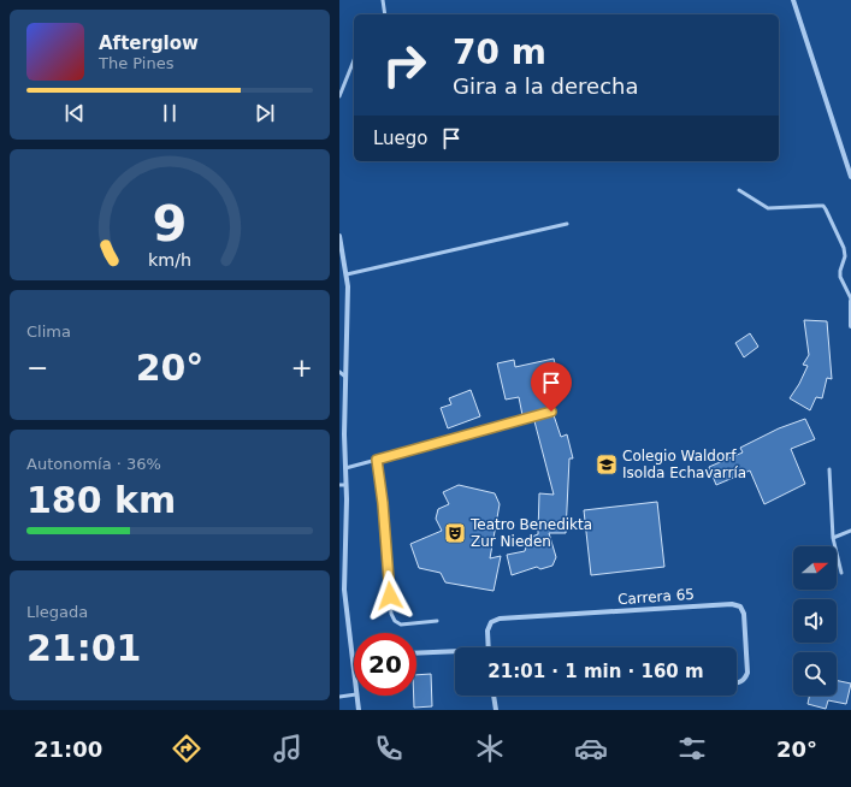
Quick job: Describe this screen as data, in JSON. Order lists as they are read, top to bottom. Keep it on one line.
{"streets":{"street":["Carrera 65"]},"places":{"school or university":["Colegio Waldorf Isolda Echavarría"],"theatre":["Teatro Benedikta Zur Nieden"]},"north":"right","page":{"turn":["70 m","Gira a la derecha"],"song":["Afterglow","The Pines"],"then":"Luego","tile":["Clima",["Autonomía · 36%","180 km"],["Llegada","21:01"]],"heat":["−","20°","+"],"limit":"20","trip":"21:01 · 1 min · 160 m","tabs":["21:00","20°"],"gauge":["9","km/h"]}}
